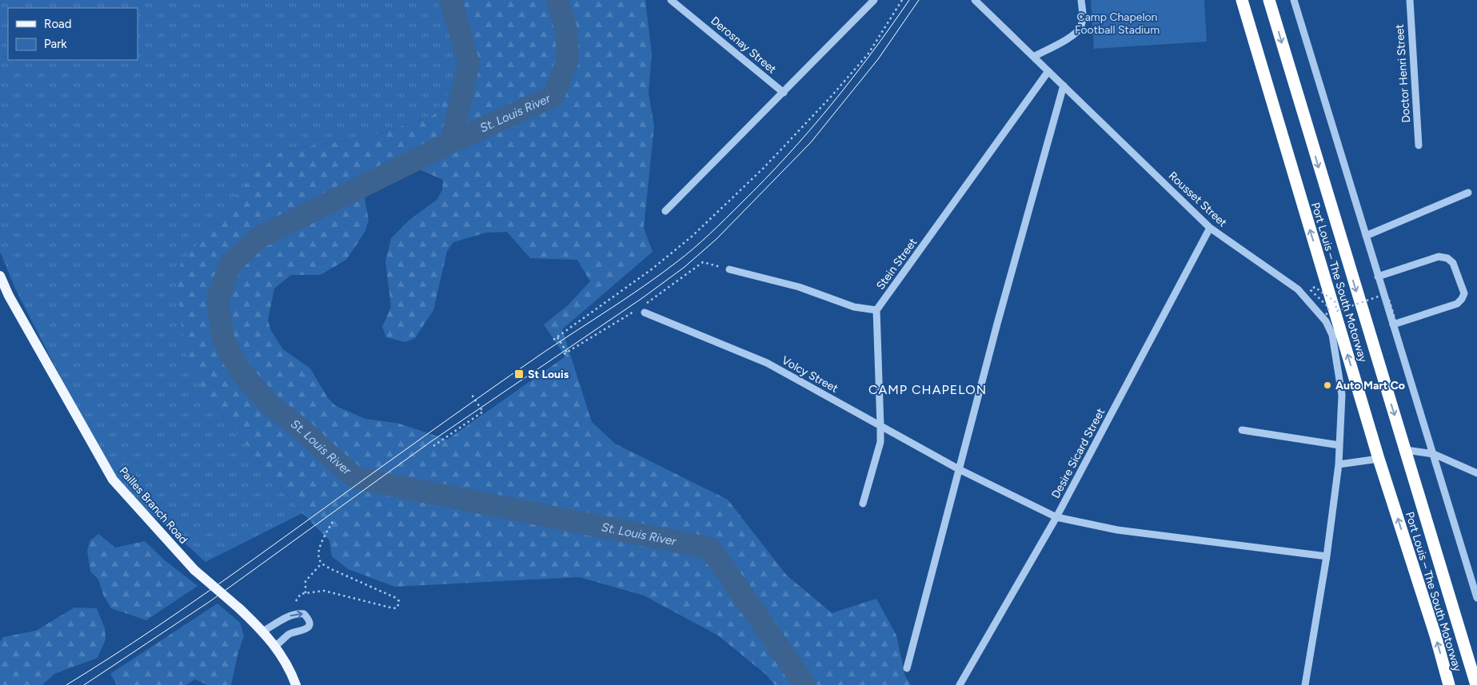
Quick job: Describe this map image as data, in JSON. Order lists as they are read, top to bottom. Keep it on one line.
{"streets":{"highway":["Port Louis – The South Motorway"],"main road":["Pailles Branch Road"],"street":["Derosnay Street","Doctor Henri Street","Rousset Street","Stein Street","Volcy Street","Desire Sicard Street"]},"crossings":[["Rousset Street","Stein Street"],["Rousset Street","Volcy Street"],["Rousset Street","Desire Sicard Street"],["Volcy Street","Desire Sicard Street"]],"districts":["CAMP CHAPELON"],"water":["St. Louis River"],"parks":["Camp Chapelon Football Stadium"],"places":{"transit":["St Louis"],"other":["Auto Mart Co"]},"legend":["Road","Park"]}
